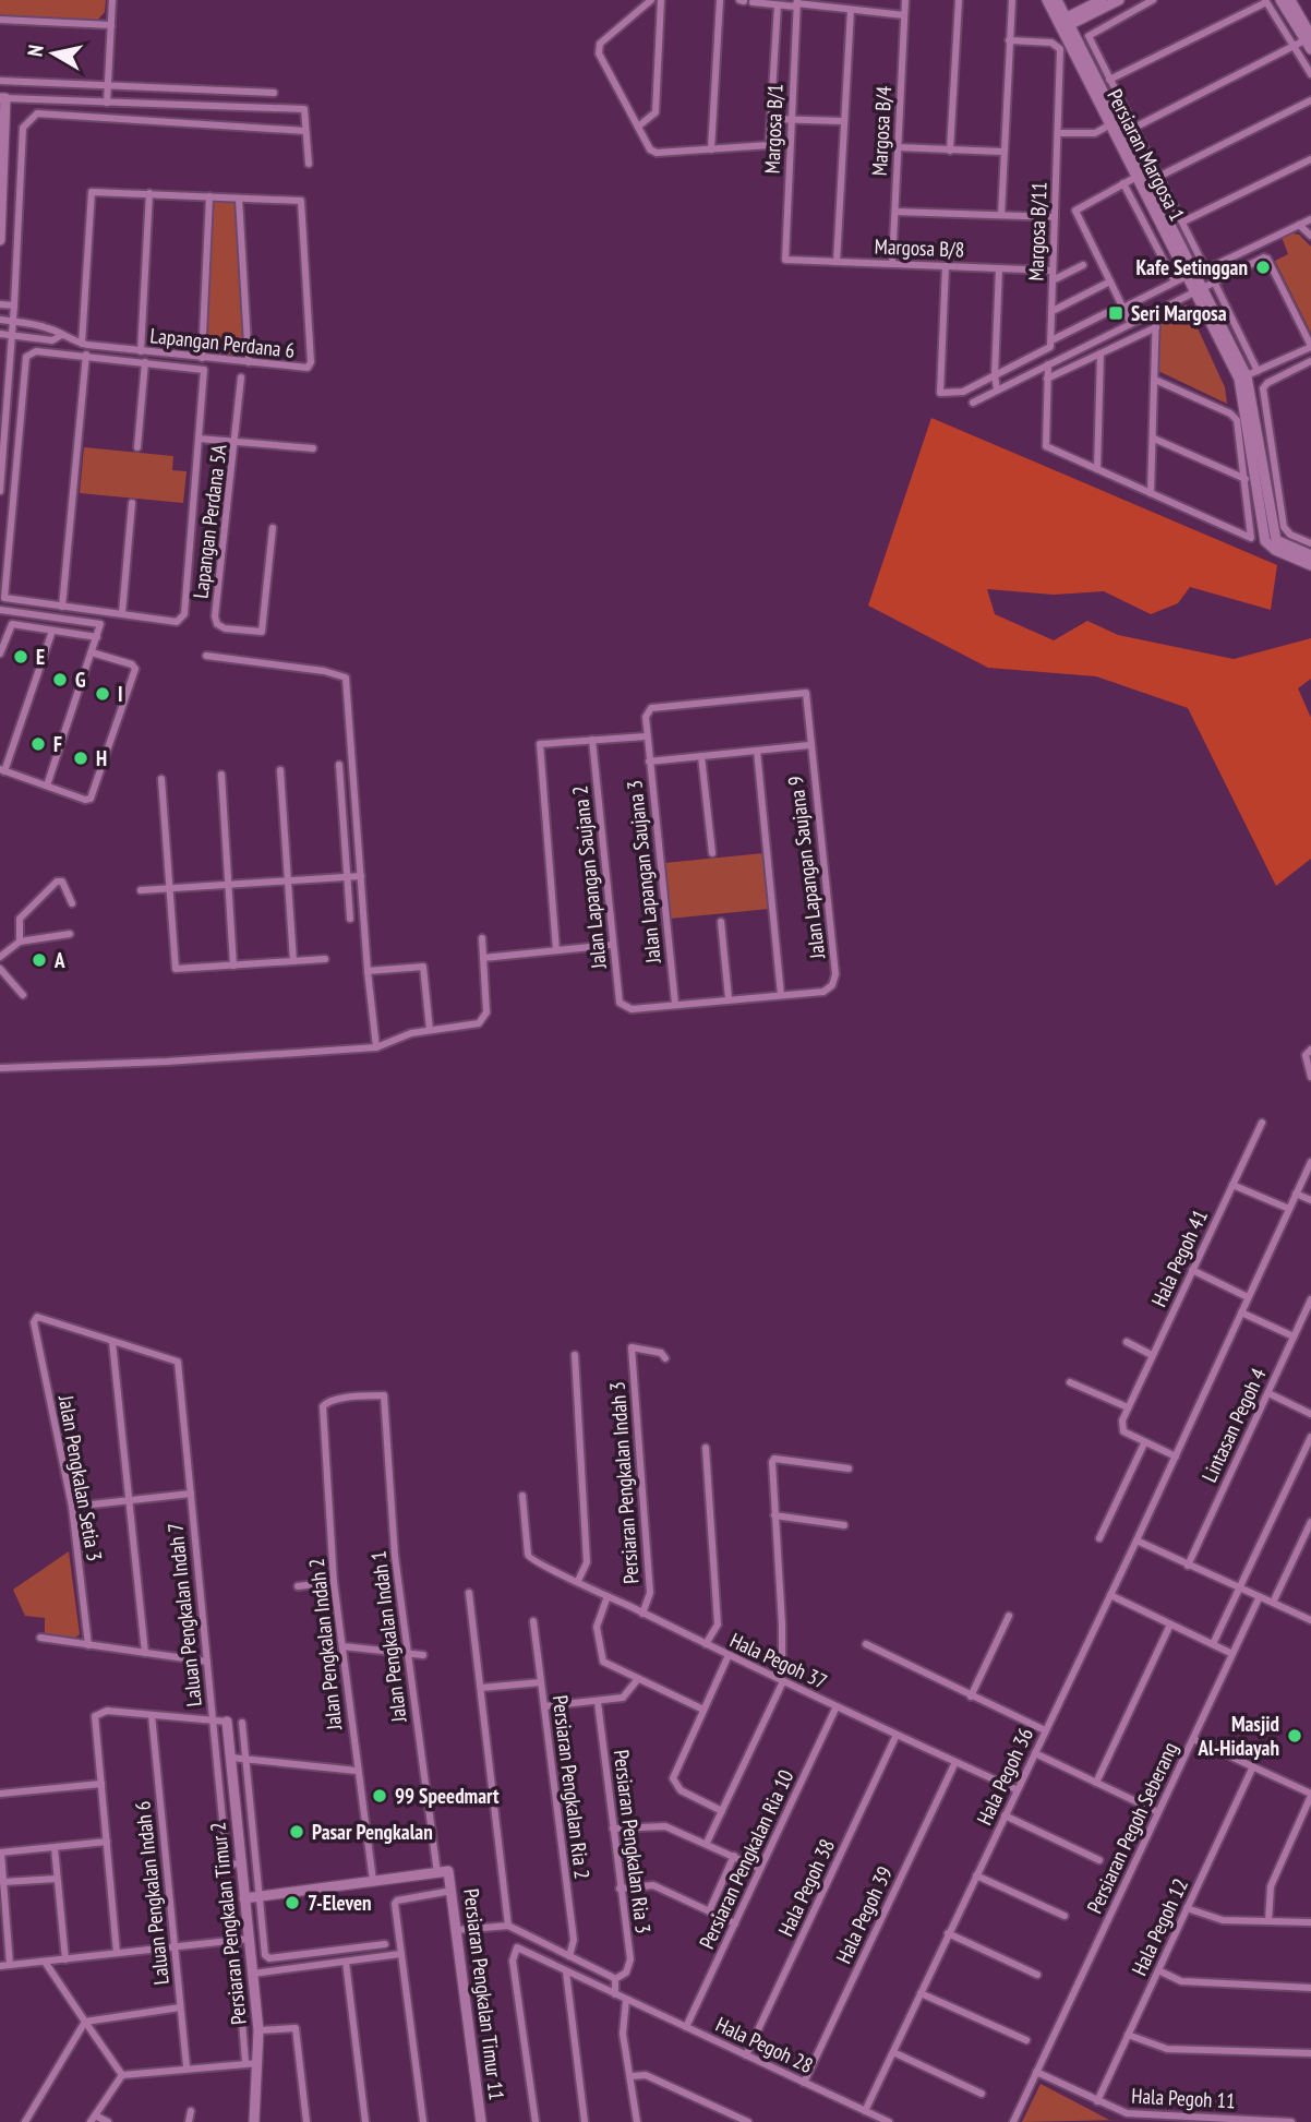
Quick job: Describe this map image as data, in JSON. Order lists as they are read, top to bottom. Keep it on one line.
{"streets":{"street":["Margosa B/1","Margosa B/4","Persiaran Margosa 1","Margosa B/11","Margosa B/8","Lapangan Perdana 6","Lapangan Perdana 5A","Jalan Lapangan Saujana 9","Jalan Lapangan Saujana 3","Jalan Lapangan Saujana 2","Hala Pegoh 41","Lintasan Pegoh 4","Jalan Pengkalan Setia 3","Persiaran Pengkalan Indah 3","Laluan Pengkalan Indah 7","Jalan Pengkalan Indah 1","Jalan Pengkalan Indah 2","Hala Pegoh 37","Hala Pegoh 36","Persiaran Pengkalan Ria 2","Persiaran Pegoh Seberang","Persiaran Pengkalan Ria 3","Persiaran Pengkalan Ria 10","Hala Pegoh 38","Laluan Pengkalan Indah 6","Hala Pegoh 39","Persiaran Pengkalan Timur 2","Hala Pegoh 12","Persiaran Pengkalan Timur 11","Hala Pegoh 28","Hala Pegoh 11"]},"crossings":[["Margosa B/1","Margosa B/8"],["Margosa B/4","Margosa B/8"],["Margosa B/11","Margosa B/8"],["Jalan Lapangan Saujana 9","Jalan Lapangan Saujana 3"],["Jalan Lapangan Saujana 3","Jalan Lapangan Saujana 2"],["Jalan Pengkalan Setia 3","Laluan Pengkalan Indah 7"],["Persiaran Pengkalan Indah 3","Hala Pegoh 37"],["Laluan Pengkalan Indah 7","Persiaran Pengkalan Timur 2"],["Jalan Pengkalan Indah 1","Jalan Pengkalan Indah 2"],["Jalan Pengkalan Indah 1","Persiaran Pengkalan Timur 11"],["Hala Pegoh 37","Hala Pegoh 36"],["Hala Pegoh 37","Persiaran Pengkalan Ria 10"],["Hala Pegoh 37","Hala Pegoh 38"],["Hala Pegoh 37","Hala Pegoh 39"],["Hala Pegoh 36","Hala Pegoh 28"],["Persiaran Pegoh Seberang","Hala Pegoh 11"],["Persiaran Pengkalan Ria 10","Hala Pegoh 28"],["Hala Pegoh 38","Hala Pegoh 28"],["Hala Pegoh 39","Hala Pegoh 28"],["Hala Pegoh 12","Hala Pegoh 11"]],"places":{"other":["Kafe Setinggan","E","G","I","F","H","A","Masjid Al-Hidayah","99 Speedmart","Pasar Pengkalan","7-Eleven"],"transit":["Seri Margosa"]},"north":"left"}
